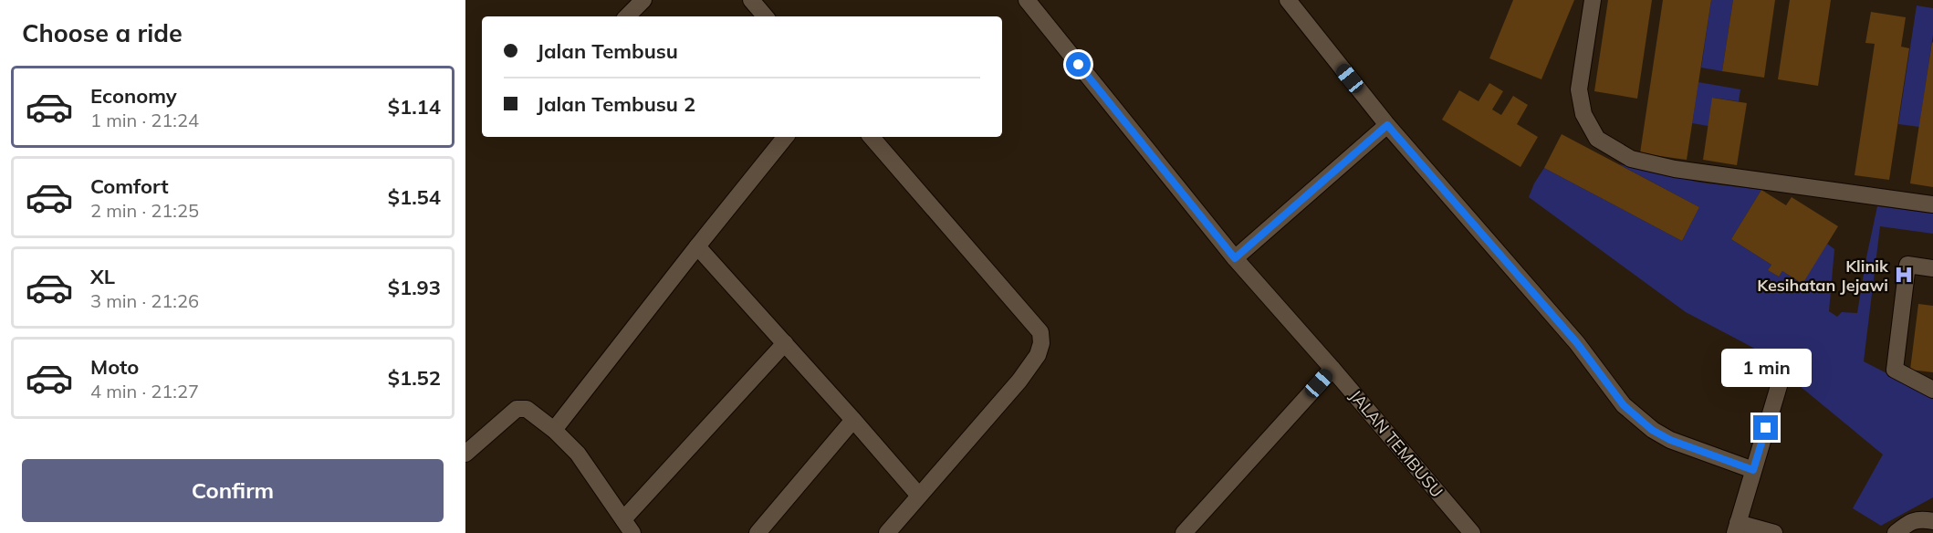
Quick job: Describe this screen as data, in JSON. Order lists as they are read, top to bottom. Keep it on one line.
{"streets":{"street":["JALAN TEMBUSU"]},"places":{"hospital":["Klinik Kesihatan Jejawi"]},"page":{"heading":"Choose a ride","banner":["Jalan Tembusu","Jalan Tembusu 2"],"list":[{"name":"Economy","note":"1 min · 21:24","value":"$1.14"},{"name":"Comfort","note":"2 min · 21:25","value":"$1.54"},{"name":"XL","note":"3 min · 21:26","value":"$1.93"},{"name":"Moto","note":"4 min · 21:27","value":"$1.52"}],"bubble":"1 min","buttons":"Confirm"}}
